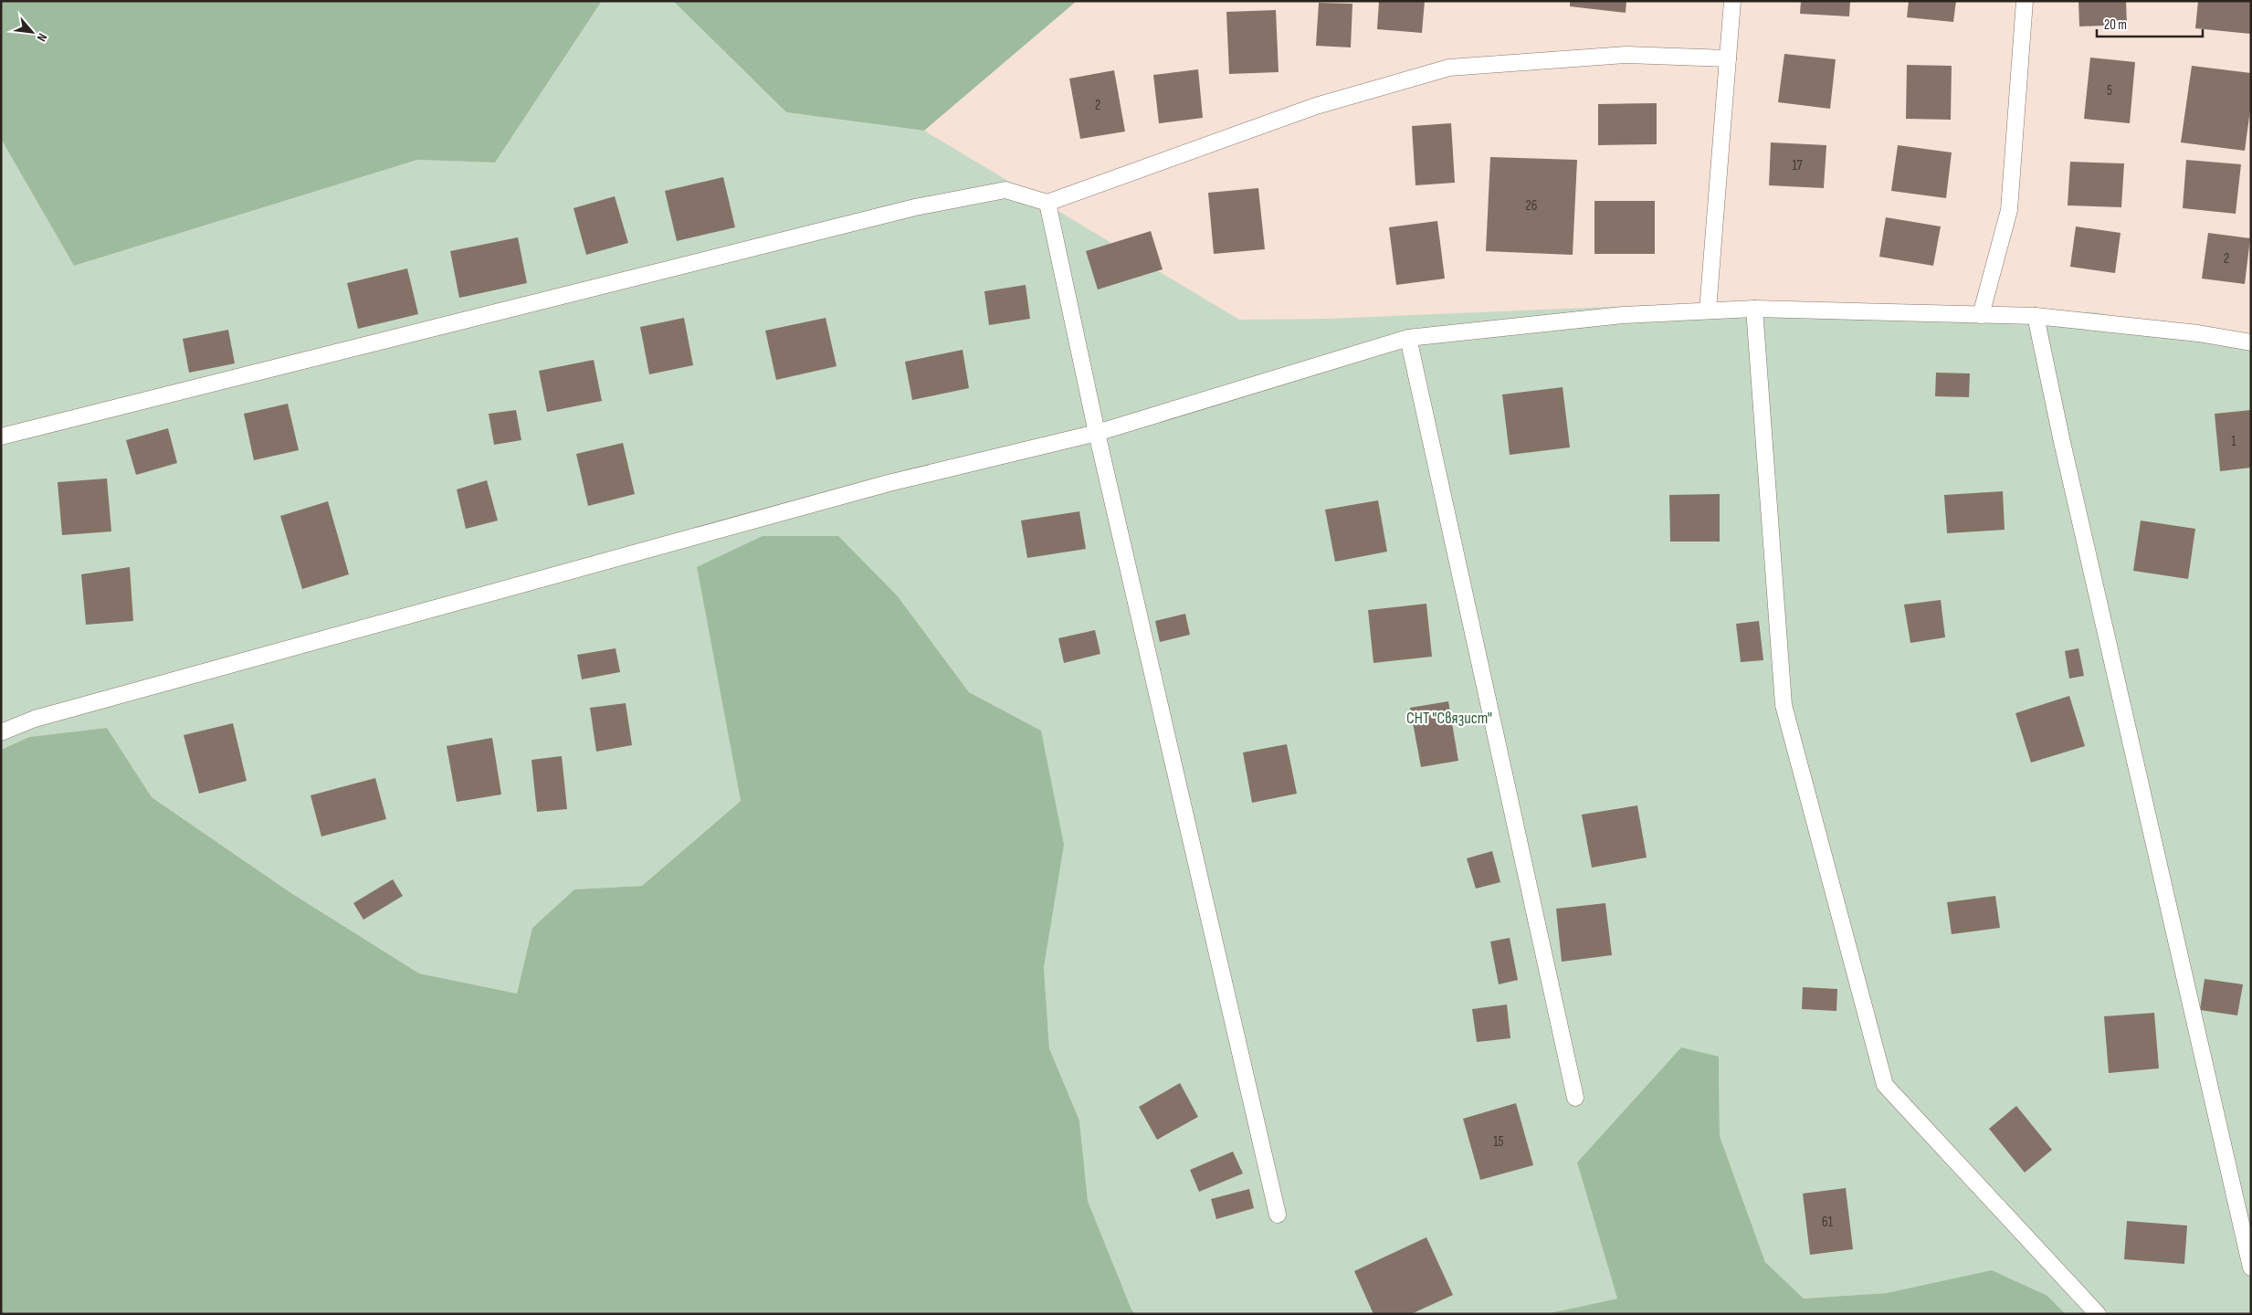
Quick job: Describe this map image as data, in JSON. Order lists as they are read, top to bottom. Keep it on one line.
{"parks":["СНТ \"Связист\""],"house_numbers":["5","2","17","26","2","1","15","61"],"scale_bar":"20 m","north":"bottom right"}
